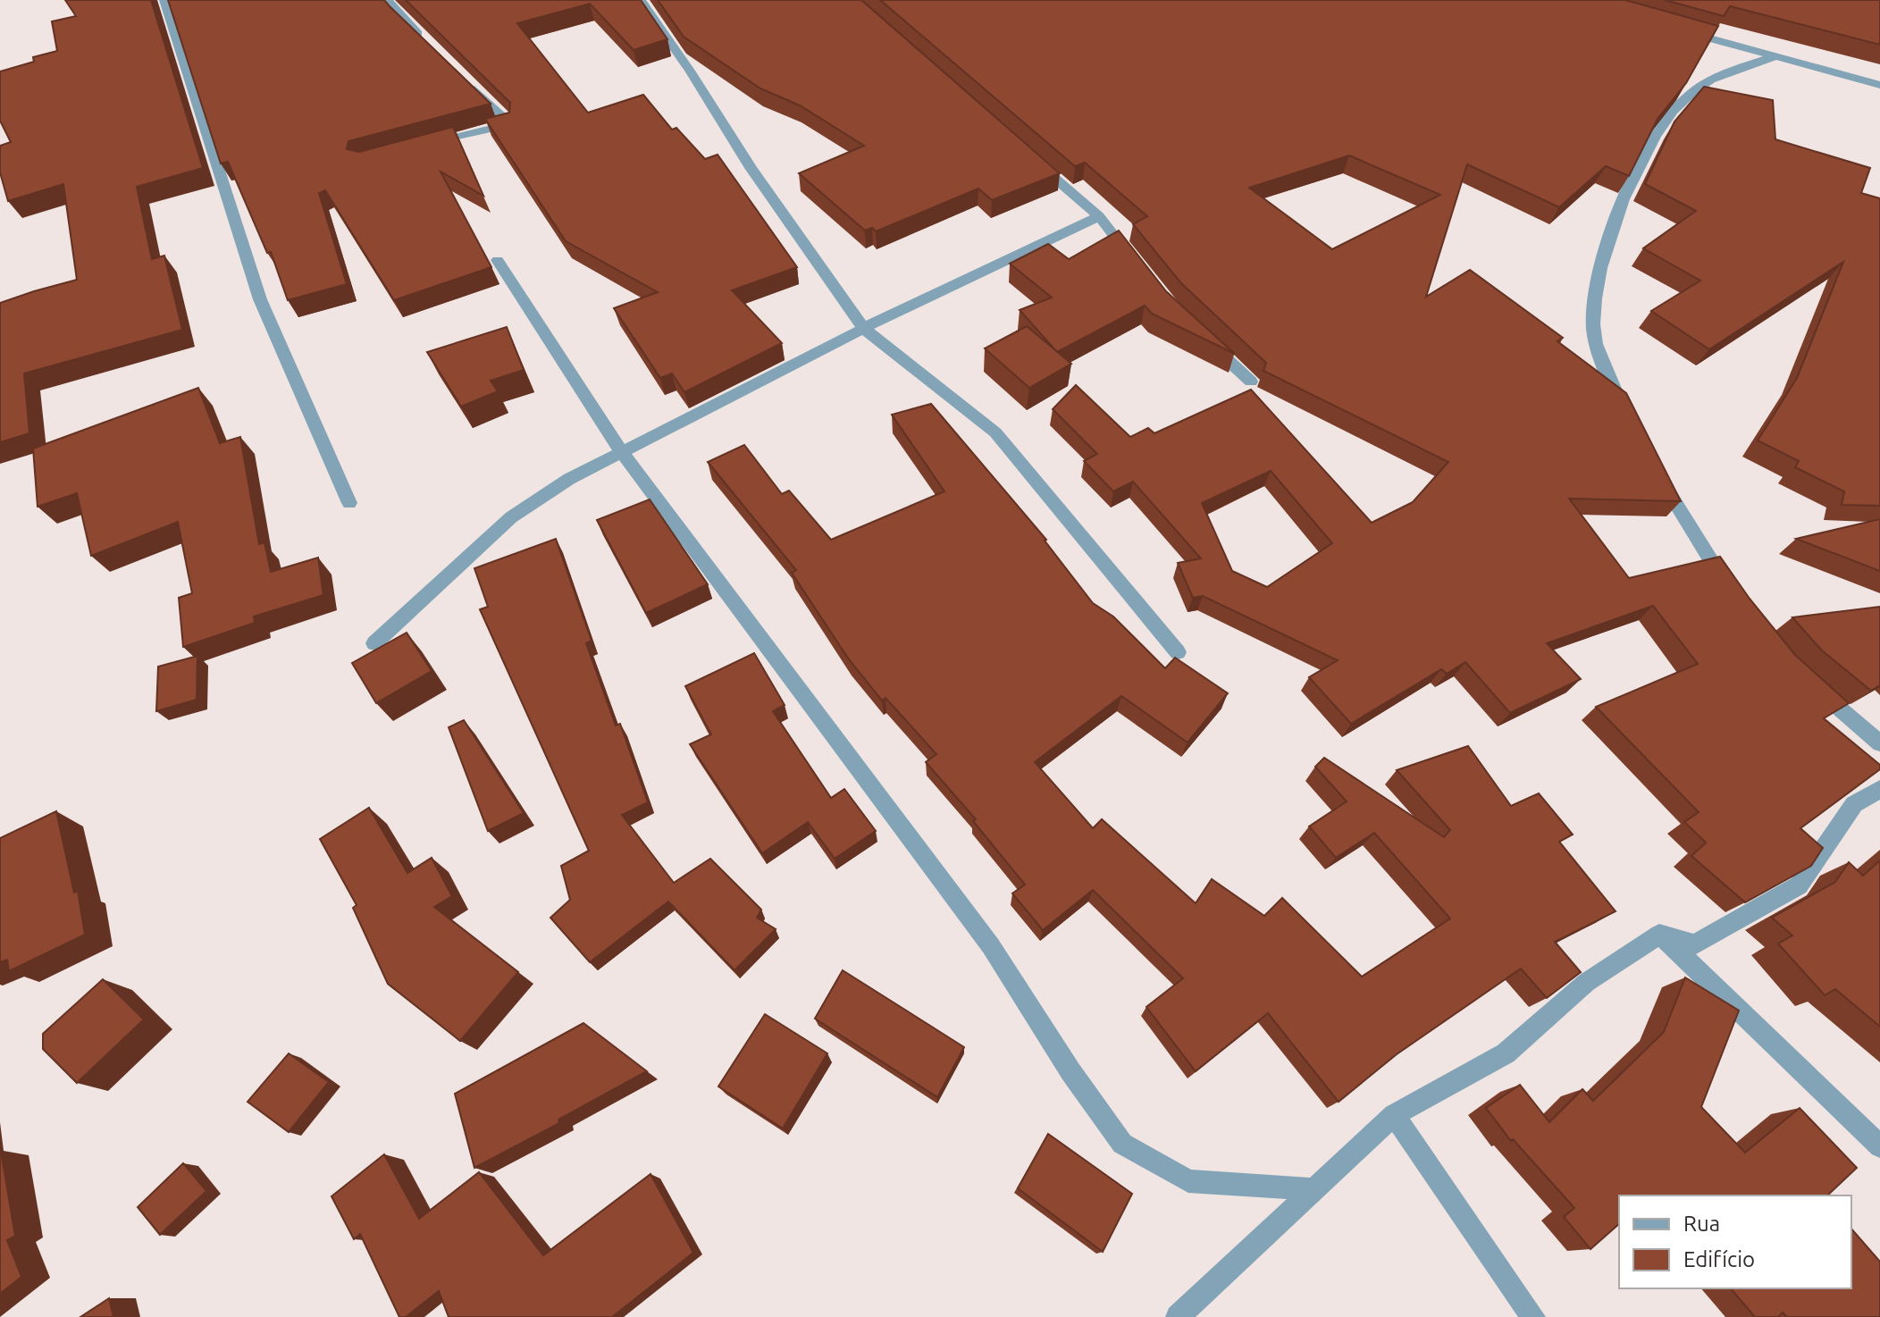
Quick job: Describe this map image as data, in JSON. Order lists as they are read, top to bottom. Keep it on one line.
{"legend":["Rua","Edifício"]}
